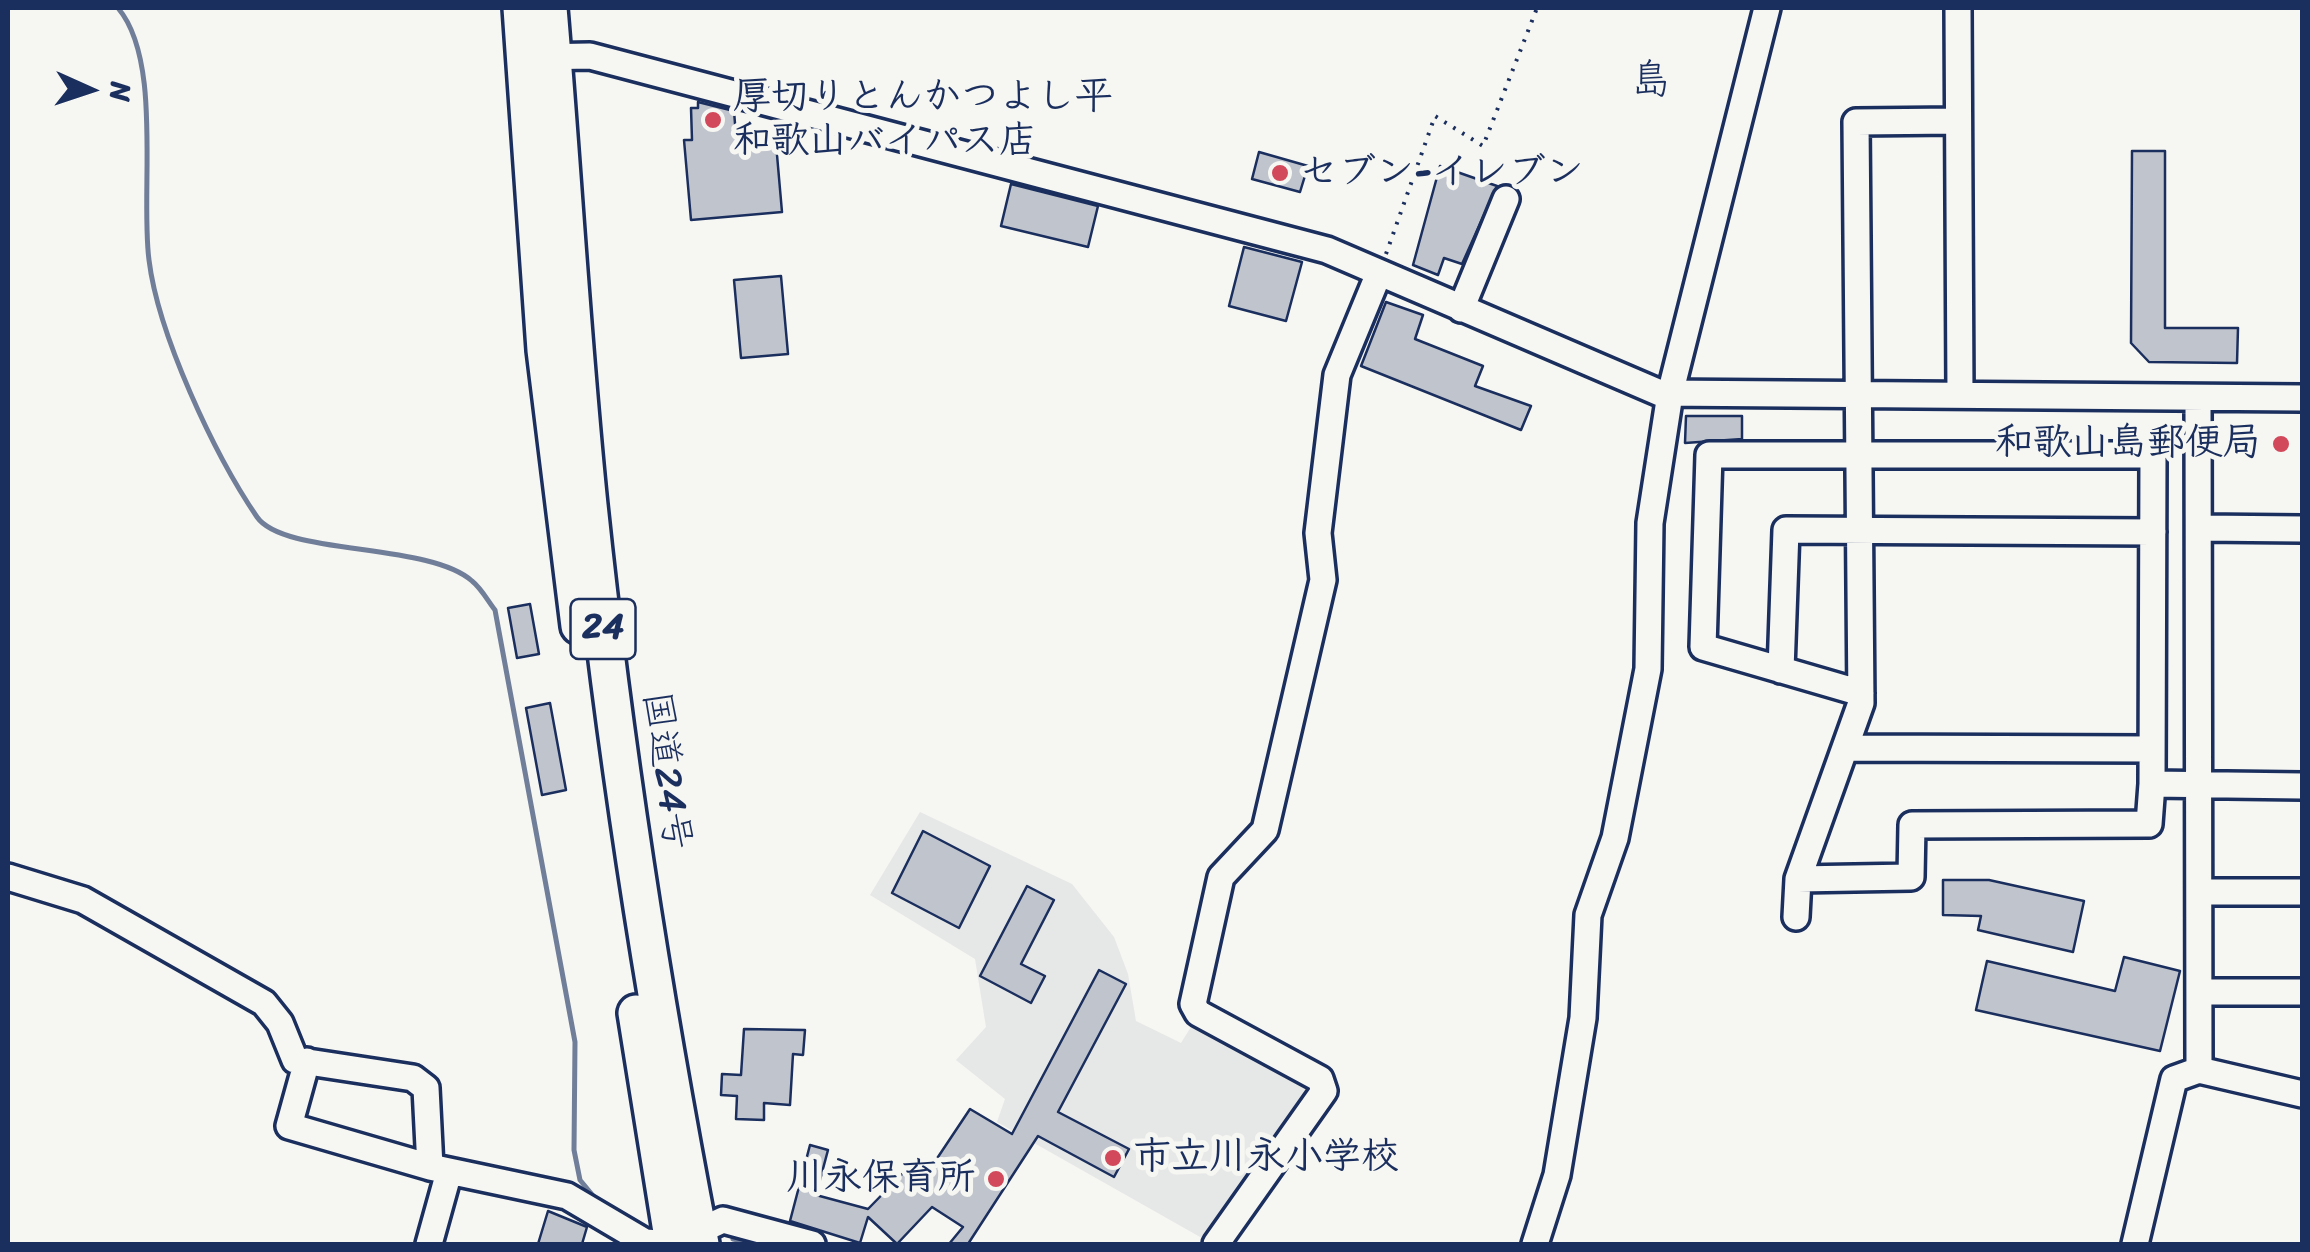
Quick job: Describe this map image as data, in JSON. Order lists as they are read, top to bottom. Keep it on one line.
{"streets":{"highway":["24","国道24号"]},"districts":["島"],"places":["厚切りとんかつよし平 和歌山バイパス店","セブン-イレブン","和歌山島郵便局","市立川永小学校","川永保育所"],"north":"right"}
